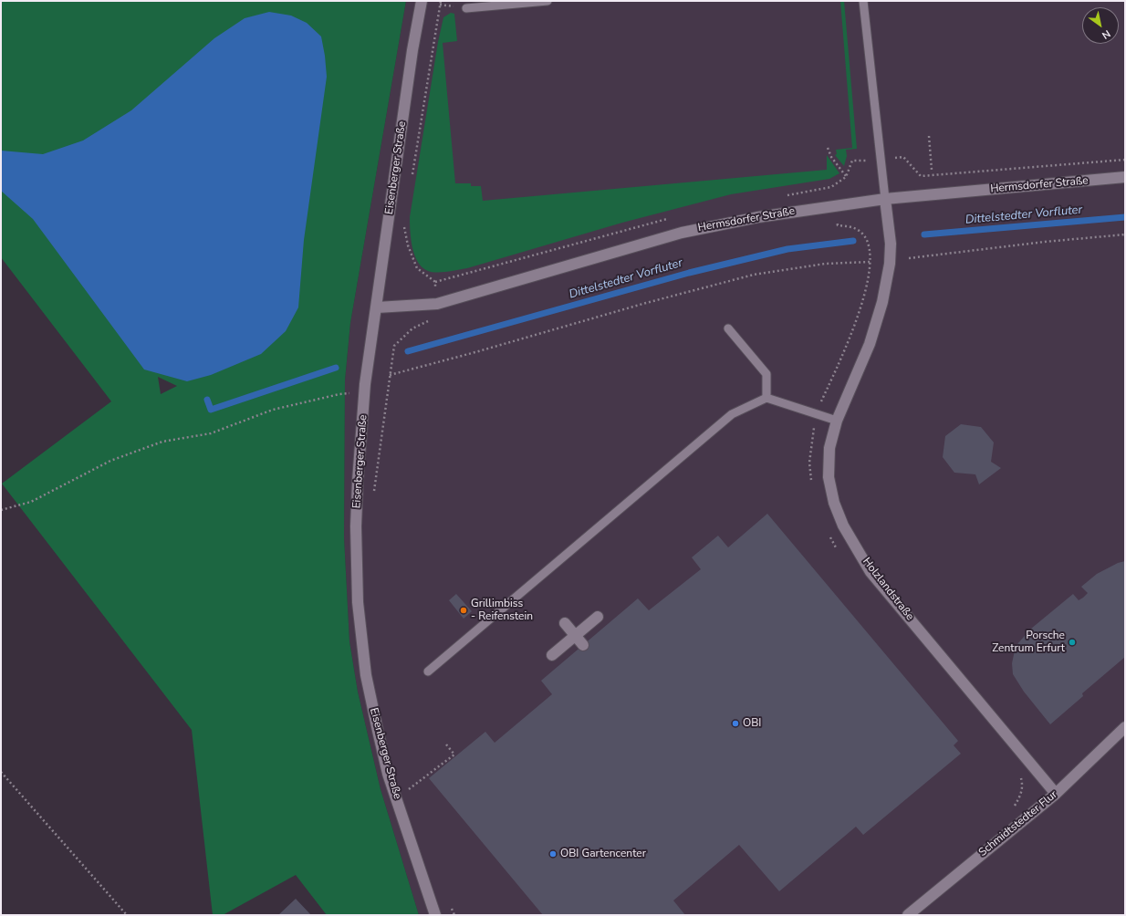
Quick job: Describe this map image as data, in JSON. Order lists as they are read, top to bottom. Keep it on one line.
{"streets":{"street":["Eisenberger Straße","Hermsdorfer Straße","Holzlandstraße","Schmidtstedter Flur"]},"crossings":[["Eisenberger Straße","Hermsdorfer Straße"],["Hermsdorfer Straße","Holzlandstraße"],["Holzlandstraße","Schmidtstedter Flur"]],"water":["Dittelstedter Vorfluter"],"places":["Grillimbiss - Reifenstein","Porsche Zentrum Erfurt","OBI","OBI Gartencenter"],"north":"bottom right"}
